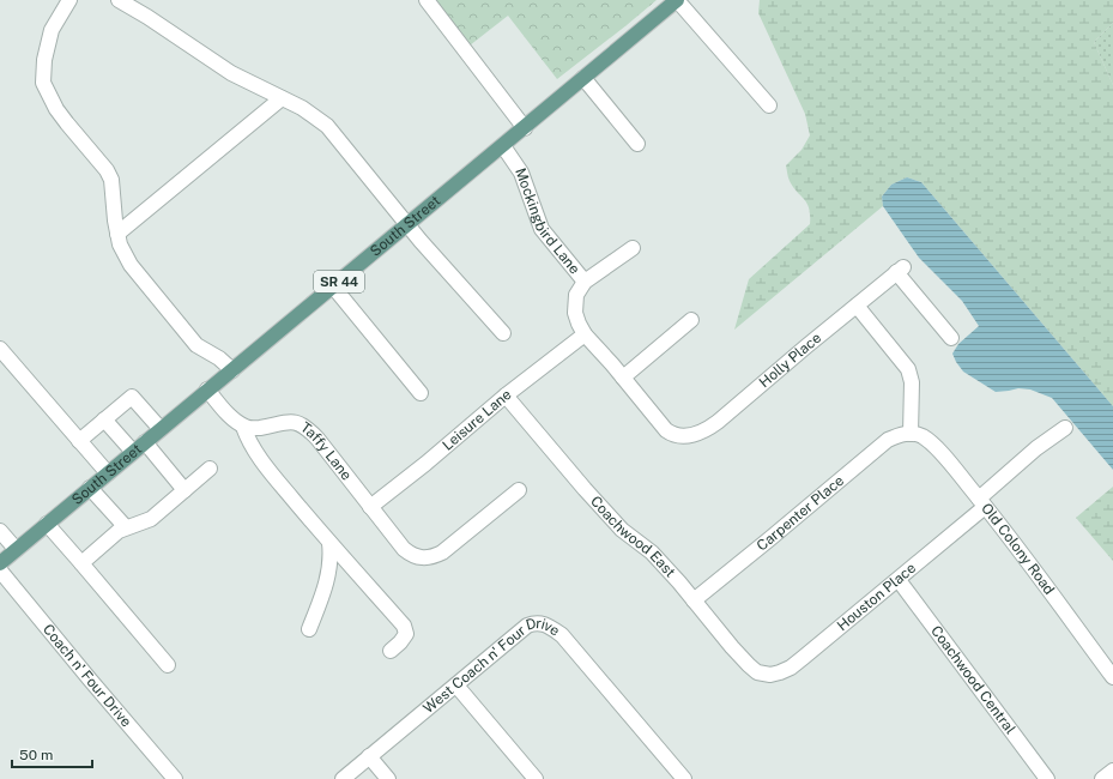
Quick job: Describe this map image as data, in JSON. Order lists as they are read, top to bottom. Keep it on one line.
{"streets":{"main road":["South Street","SR 44"],"street":["Mockingbird Lane","Holly Place","Leisure Lane","Taffy Lane","Carpenter Place","Coachwood East","Old Colony Road","Houston Place","Coach n' Four Drive","West Coach n' Four Drive","Coachwood Central"]},"crossings":[["Mockingbird Lane","South Street"],["Mockingbird Lane","Holly Place"],["Mockingbird Lane","Leisure Lane"],["Leisure Lane","Taffy Lane"],["Leisure Lane","Coachwood East"],["Carpenter Place","Coachwood East"],["Carpenter Place","Old Colony Road"],["Coachwood East","Houston Place"],["Old Colony Road","Houston Place"],["Houston Place","Coachwood Central"]],"scale_bar":"50 m"}
